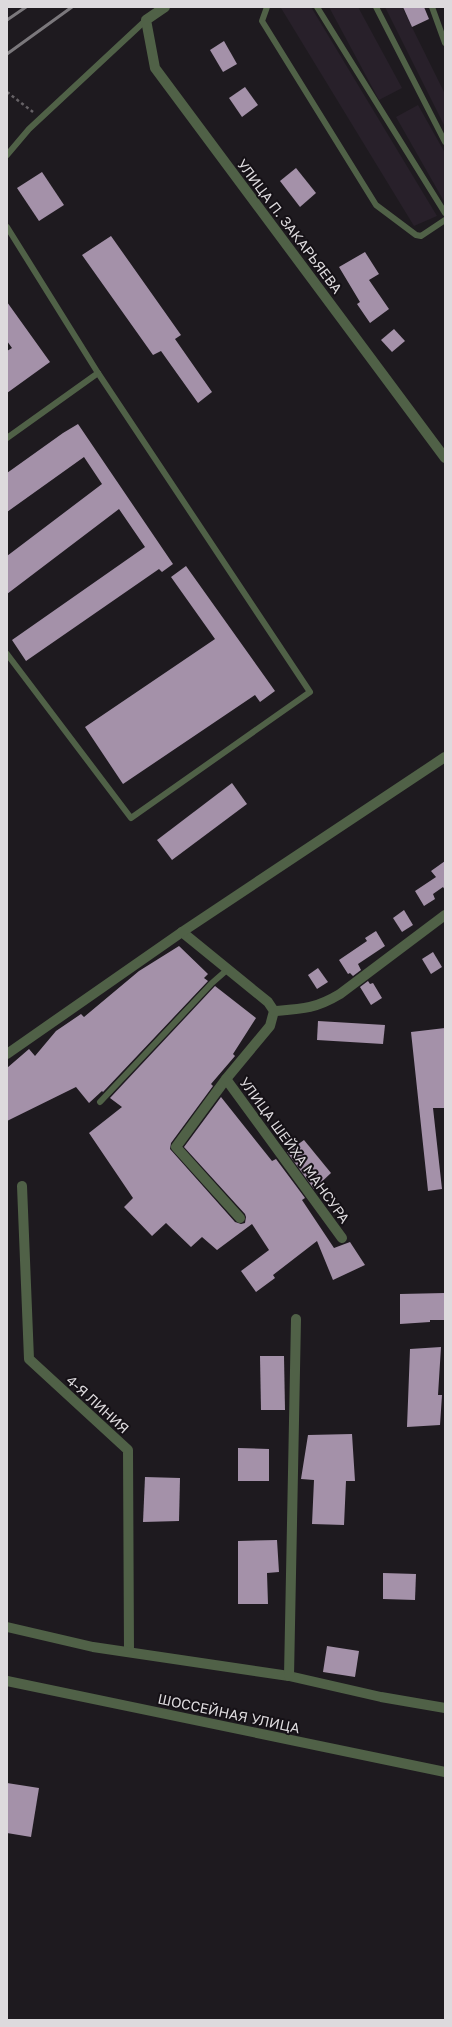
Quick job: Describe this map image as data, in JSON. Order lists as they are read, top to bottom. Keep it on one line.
{"streets":{"street":["УЛИЦА П. ЗАКАРЬЯЕВА","УЛИЦА ШЕЙХА МАНСУРА","4-Я ЛИНИЯ","ШОССЕЙНАЯ УЛИЦА"]}}
